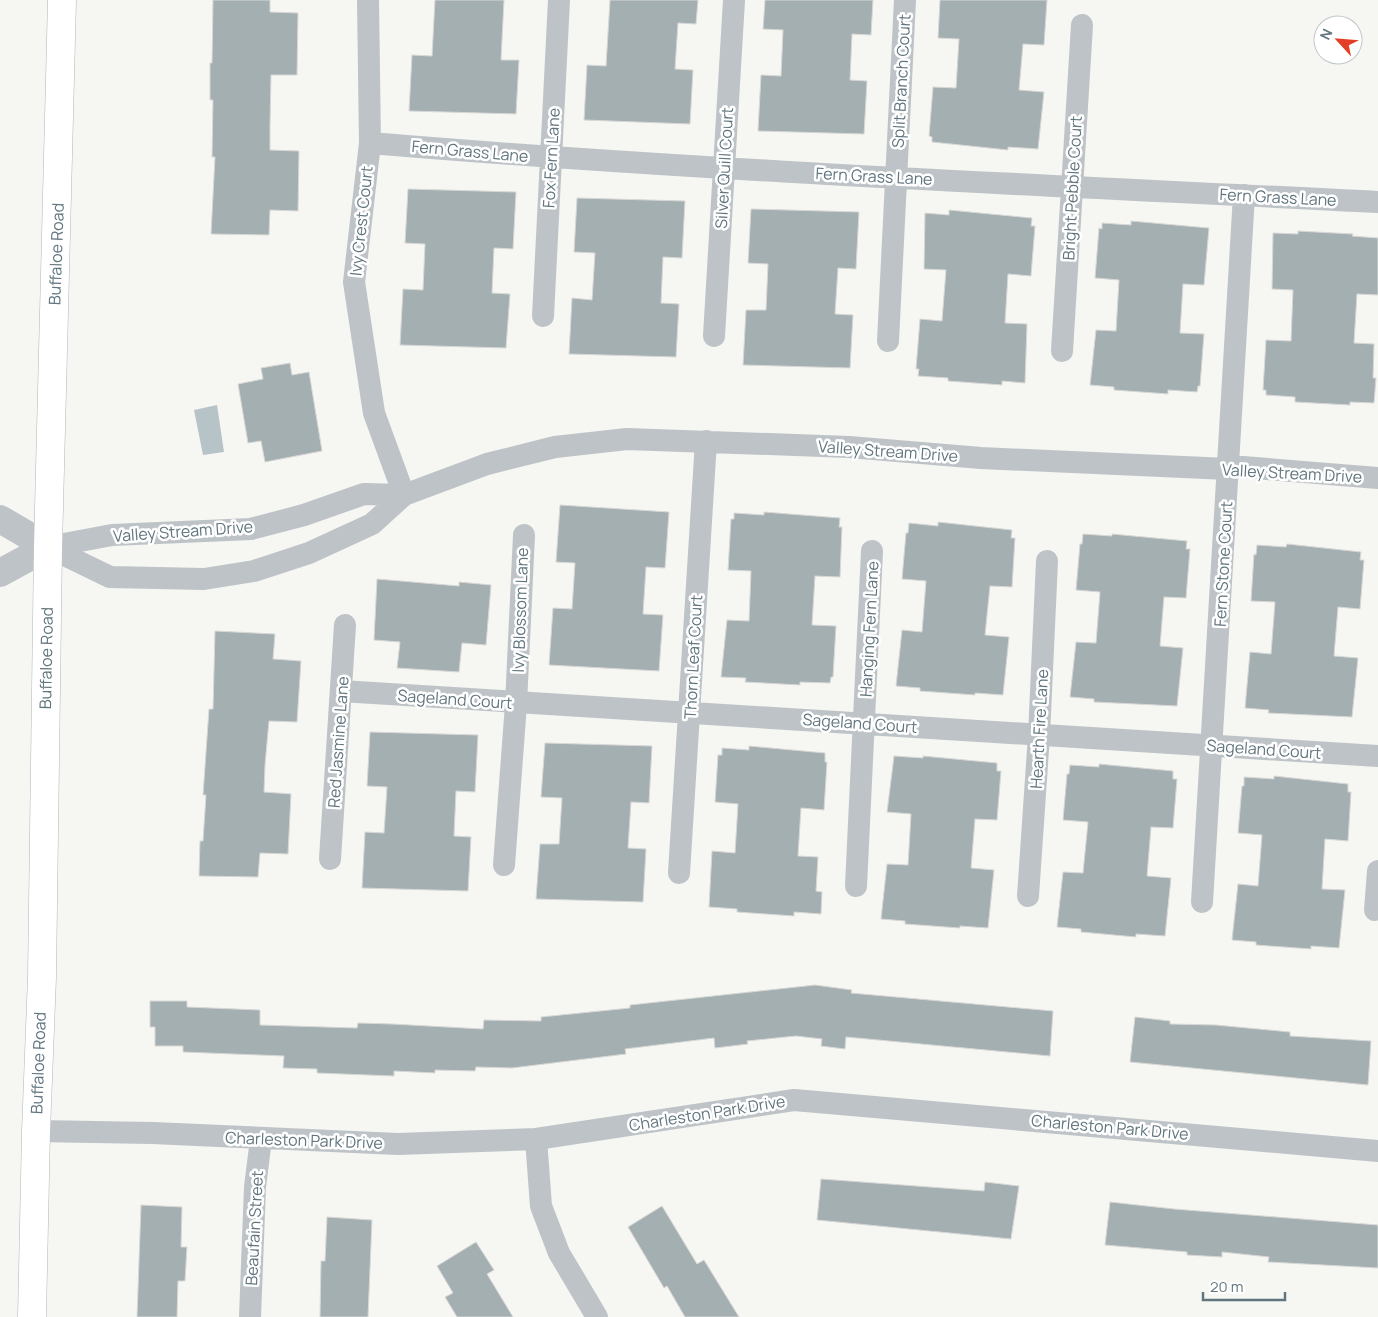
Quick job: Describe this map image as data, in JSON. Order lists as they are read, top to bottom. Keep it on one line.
{"streets":{"main road":["Buffaloe Road"],"street":["Split Branch Court","Fern Grass Lane","Fox Fern Lane","Silver Quill Court","Bright Pebble Court","Ivy Crest Court","Valley Stream Drive","Fern Stone Court","Ivy Blossom Lane","Hanging Fern Lane","Thorn Leaf Court","Sageland Court","Hearth Fire Lane","Red Jasmine Lane","Charleston Park Drive","Beaufain Street"]},"crossings":[["Split Branch Court","Fern Grass Lane"],["Fern Grass Lane","Fox Fern Lane"],["Fern Grass Lane","Silver Quill Court"],["Fern Grass Lane","Bright Pebble Court"],["Fern Grass Lane","Ivy Crest Court"],["Fern Grass Lane","Fern Stone Court"],["Ivy Crest Court","Valley Stream Drive"],["Buffaloe Road","Valley Stream Drive"],["Buffaloe Road","Charleston Park Drive"],["Valley Stream Drive","Fern Stone Court"],["Valley Stream Drive","Thorn Leaf Court"],["Fern Stone Court","Sageland Court"],["Ivy Blossom Lane","Sageland Court"],["Hanging Fern Lane","Sageland Court"],["Thorn Leaf Court","Sageland Court"],["Sageland Court","Hearth Fire Lane"],["Sageland Court","Red Jasmine Lane"],["Charleston Park Drive","Beaufain Street"]],"scale_bar":"20 m","north":"top left"}
